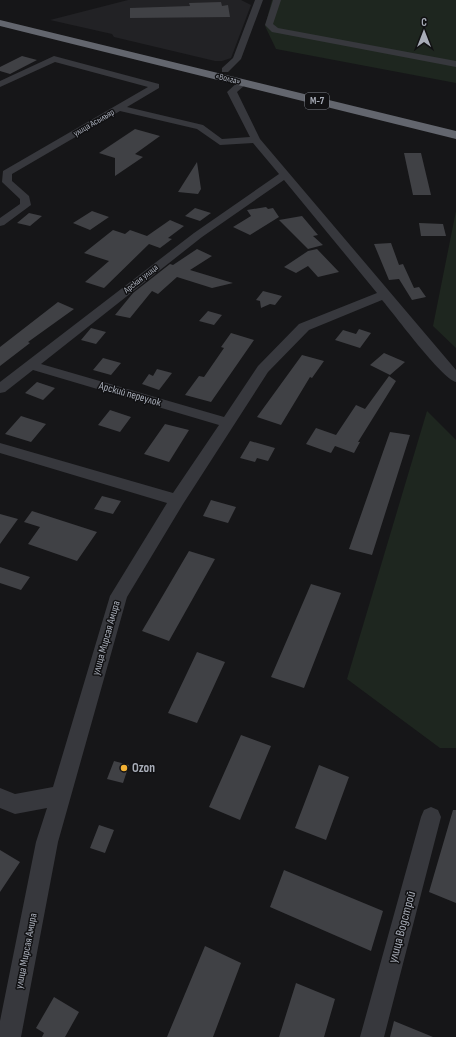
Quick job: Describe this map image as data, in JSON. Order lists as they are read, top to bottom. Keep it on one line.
{"streets":{"highway":["«Волга»","М-7"],"street":["улица Асылъяр","Арская улица","Арский переулок","улица Мирсая Амира","улица Водстрой"]},"crossings":[["Арская улица","Арский переулок"],["Арский переулок","улица Мирсая Амира"]],"places":["Ozon"],"north":"top"}
